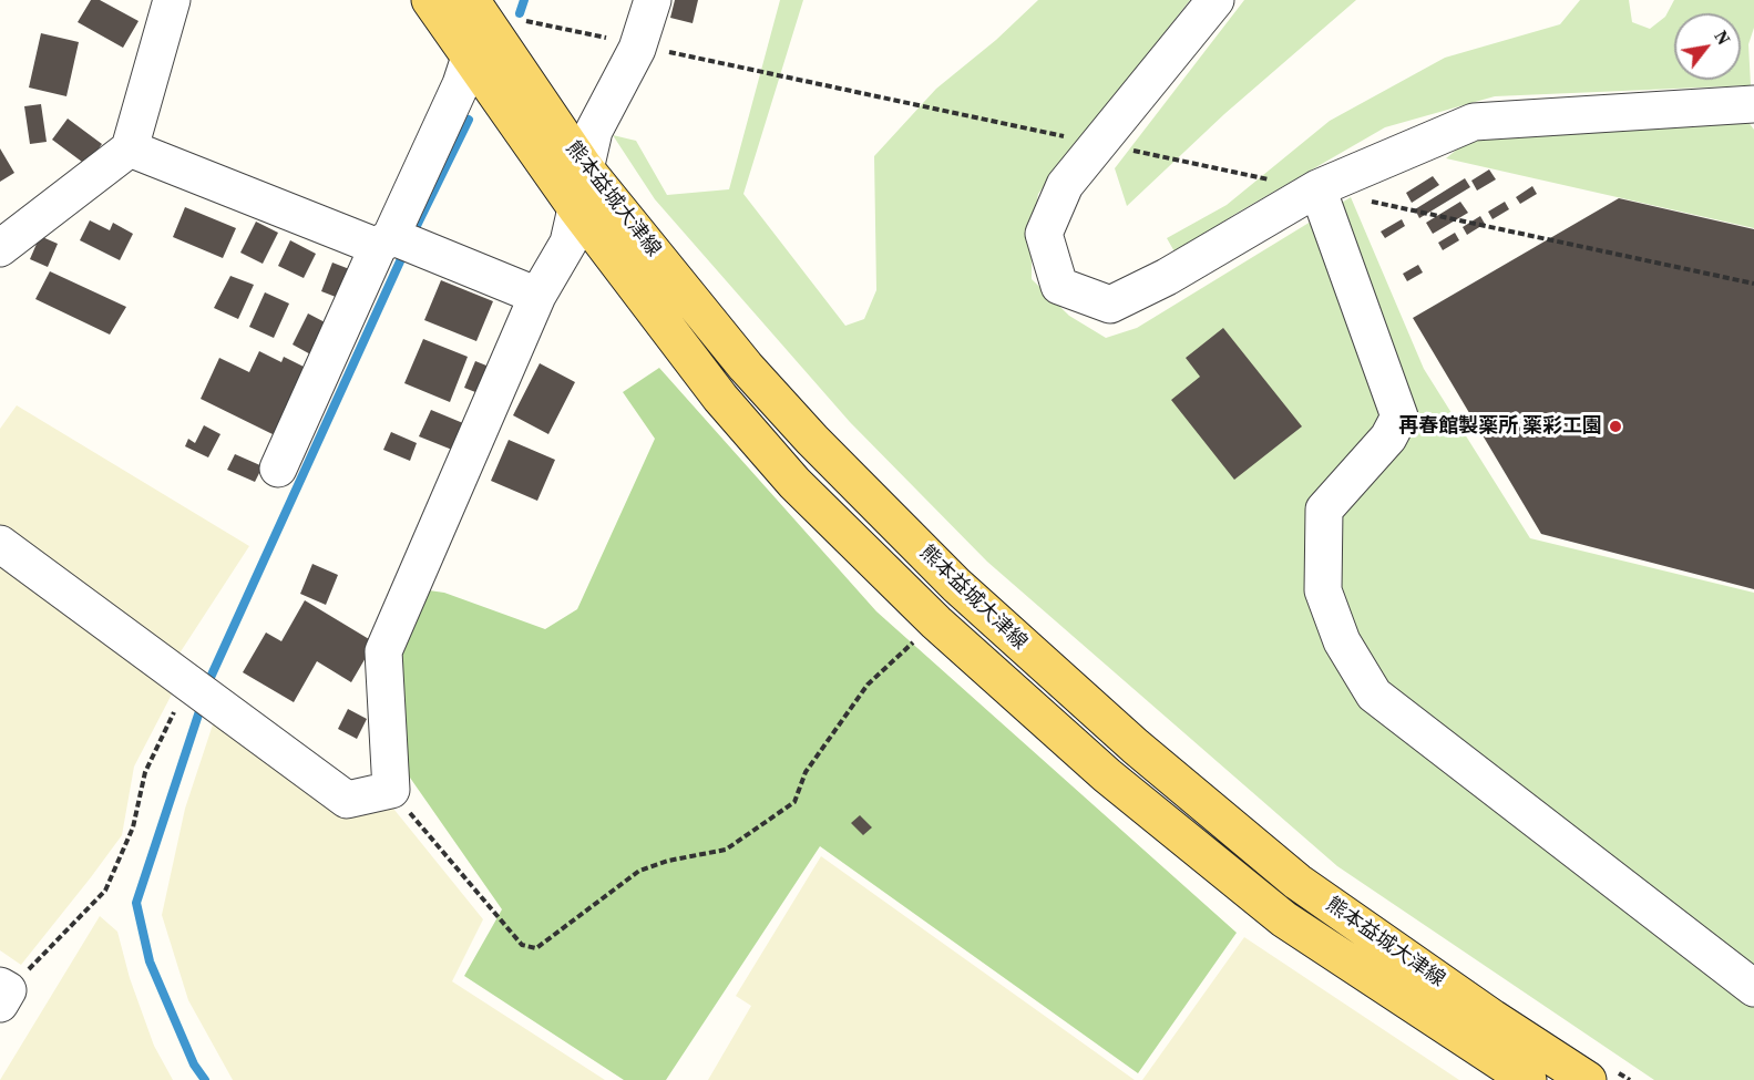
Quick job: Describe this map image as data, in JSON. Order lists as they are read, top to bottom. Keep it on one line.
{"streets":{"main road":["熊本益城大津線"]},"places":["再春館製薬所 薬彩工園"],"north":"top right"}
